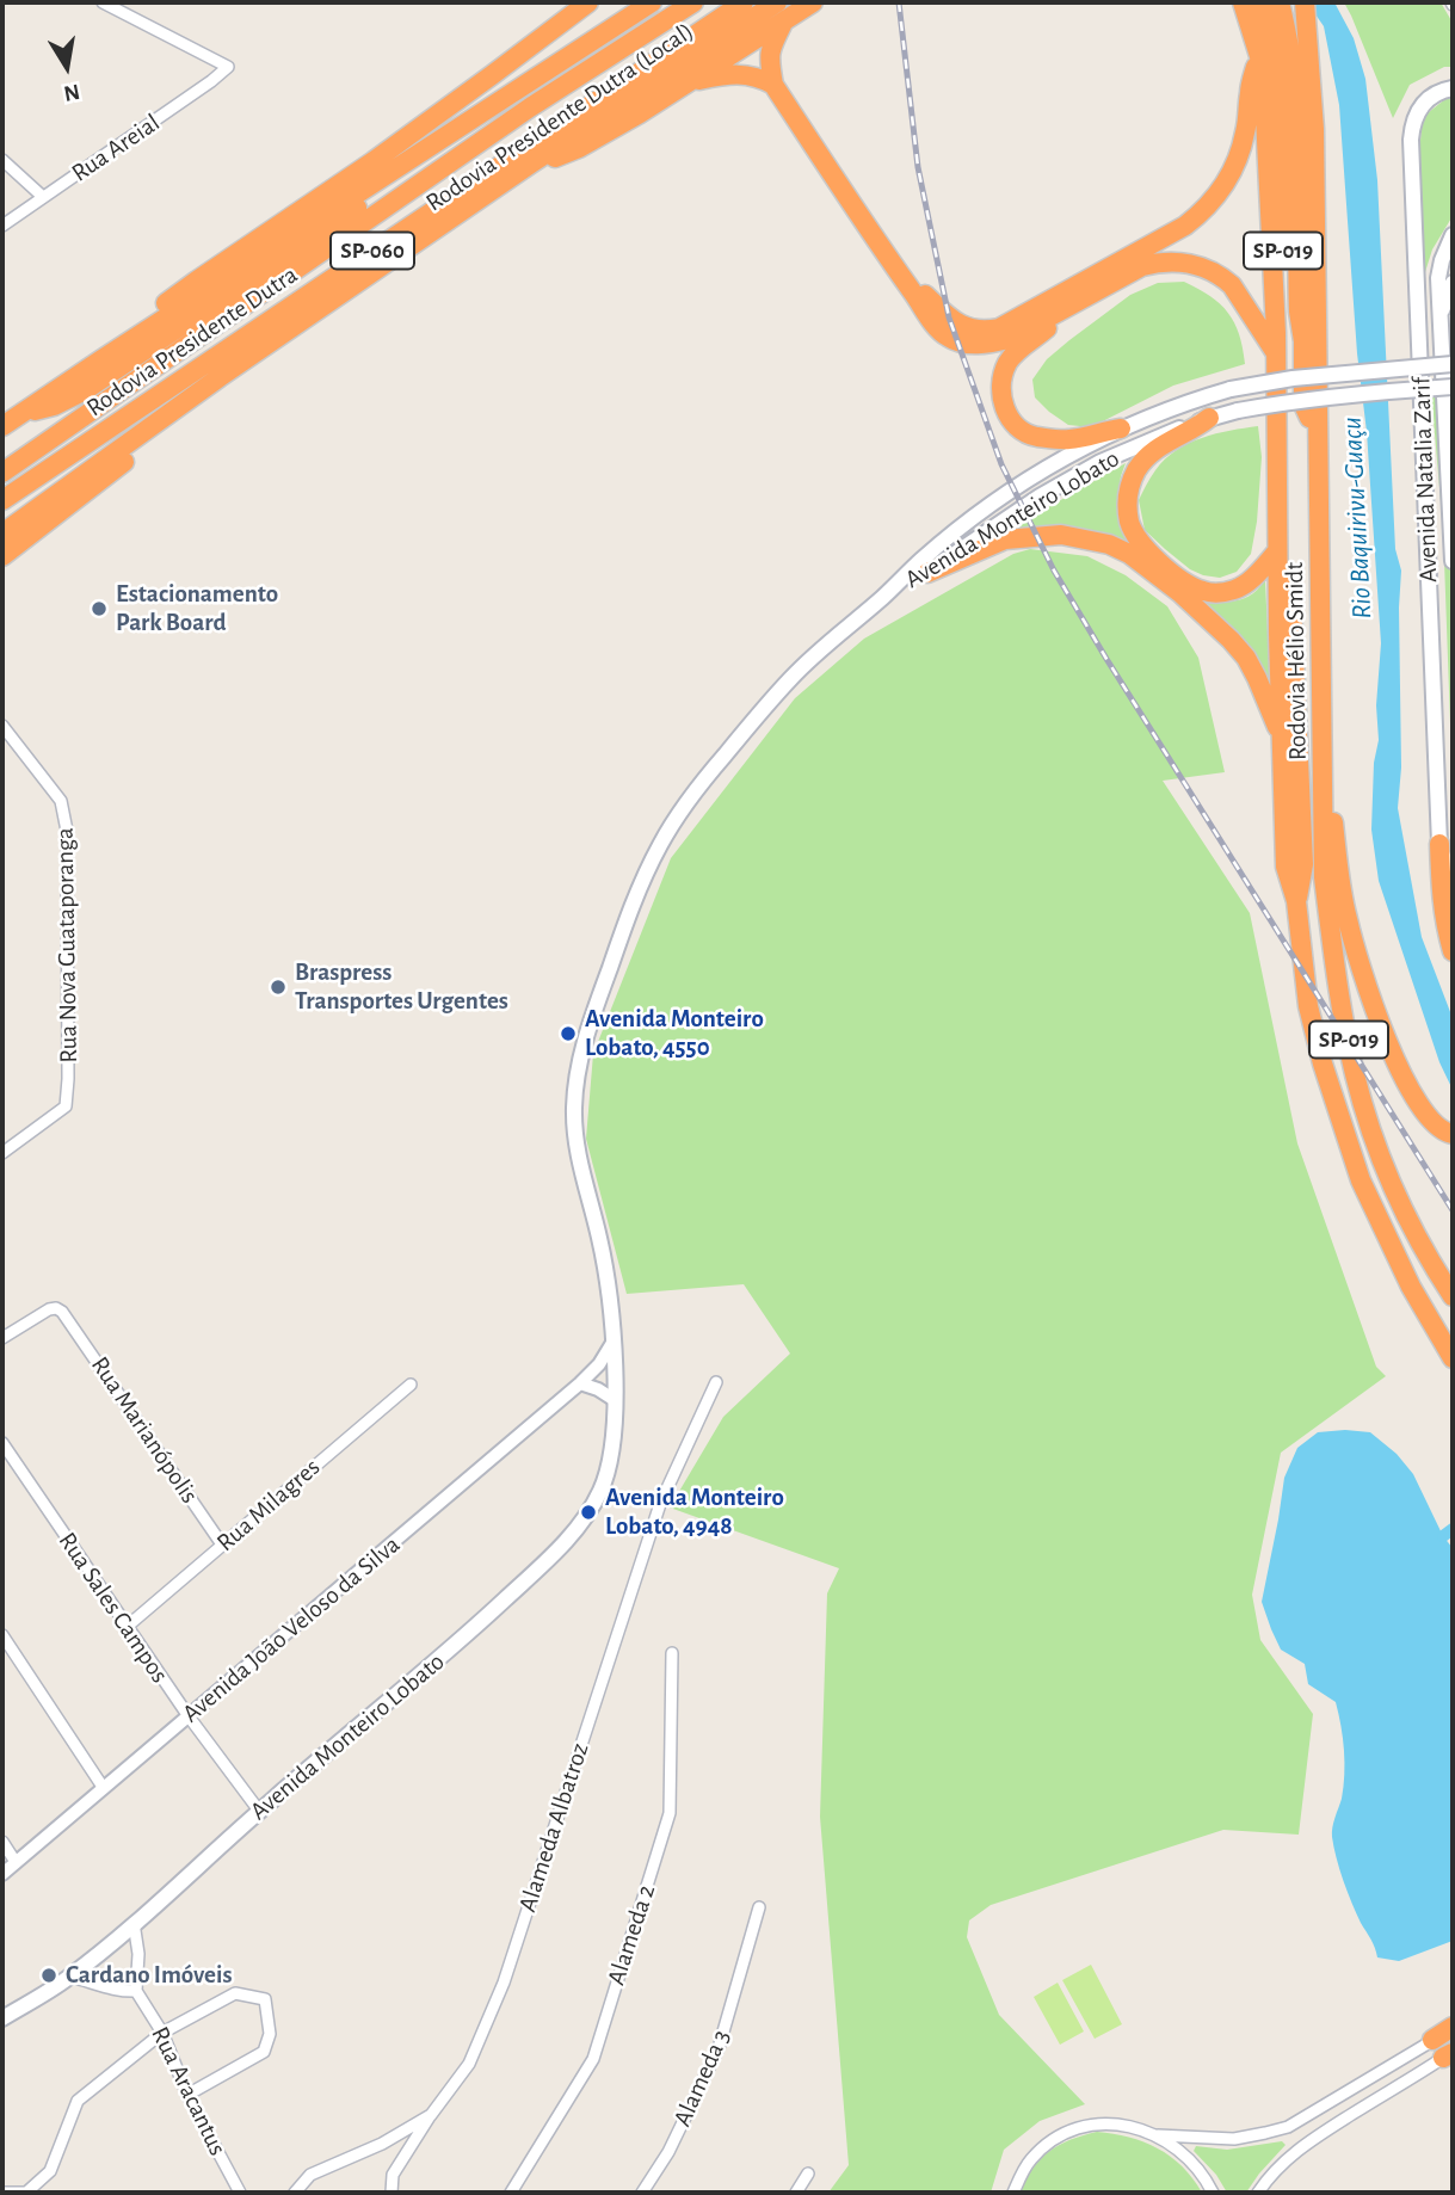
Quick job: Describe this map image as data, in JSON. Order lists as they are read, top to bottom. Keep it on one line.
{"streets":{"highway":["Rodovia Presidente Dutra (Local)","SP-060","SP-019","Rodovia Presidente Dutra","Rodovia Hélio Smidt"],"main road":["Avenida Natalia Zarif","Avenida Monteiro Lobato"],"street":["Rua Areial","Rua Nova Guataporanga","Rua Marianópolis","Rua Milagres","Rua Sales Campos","Avenida João Veloso da Silva","Alameda Albatroz","Alameda 2","Alameda 3","Rua Aracantus"]},"crossings":[["Avenida Monteiro Lobato","Rua Sales Campos"],["Rua Marianópolis","Rua Milagres"],["Rua Milagres","Rua Sales Campos"],["Rua Sales Campos","Avenida João Veloso da Silva"]],"water":["Rio Baquirivu-Guaçu"],"places":["Estacionamento Park Board","Braspress Transportes Urgentes","Avenida Monteiro Lobato, 4550","Avenida Monteiro Lobato, 4948","Cardano Imóveis"],"north":"bottom"}
